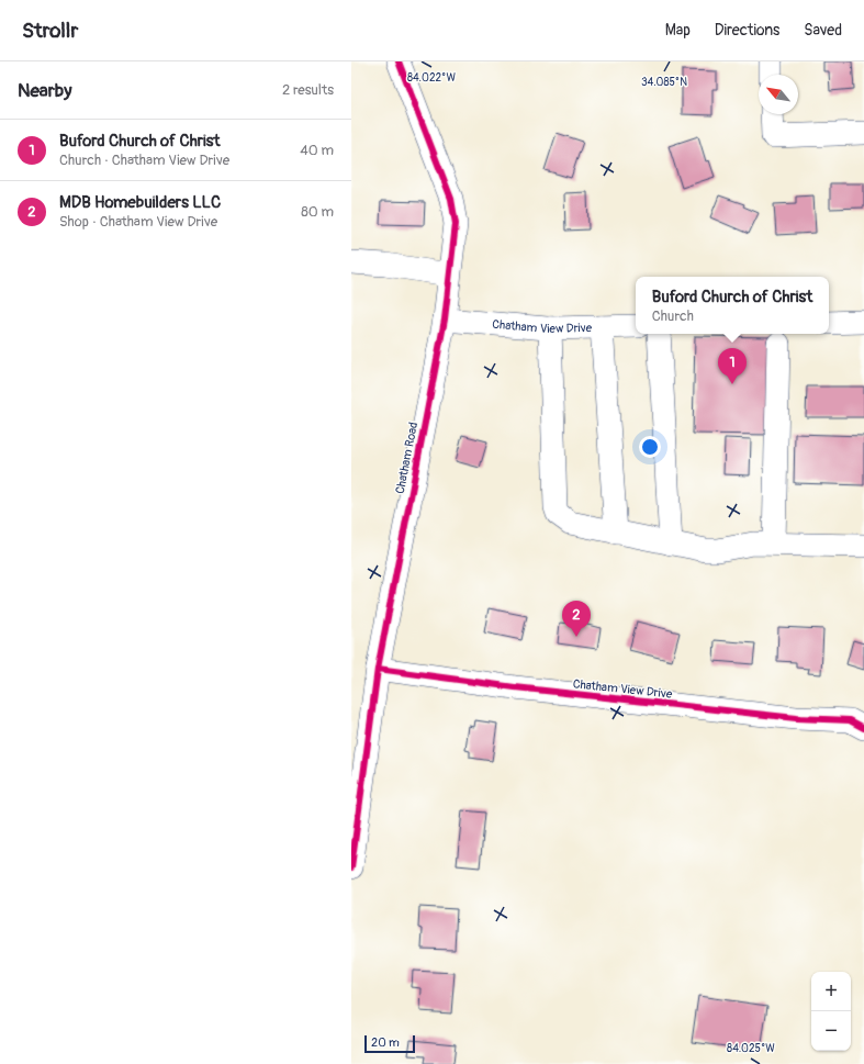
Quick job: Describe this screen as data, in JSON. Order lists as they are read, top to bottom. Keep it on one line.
{"streets":{"street":["Chatham View Drive","Chatham Road"]},"crossings":[["Chatham View Drive","Chatham Road"]],"scale_bar":"20 m","north":"top left","page":{"header":"Strollr","nav":["Map","Directions","Saved"],"heading":["Nearby","2 results"],"list":[{"mark":"1","name":"Buford Church of Christ","note":"Church · Chatham View Drive","value":"40 m"},{"mark":"2","name":"MDB Homebuilders LLC","note":"Shop · Chatham View Drive","value":"80 m"}],"popup":["Buford Church of Christ","Church"],"pins":["1","2"],"map_buttons":["+","−"],"scale":"20 m"},"coordinates":["84.022°W","34.085°N","84.025°W"]}
